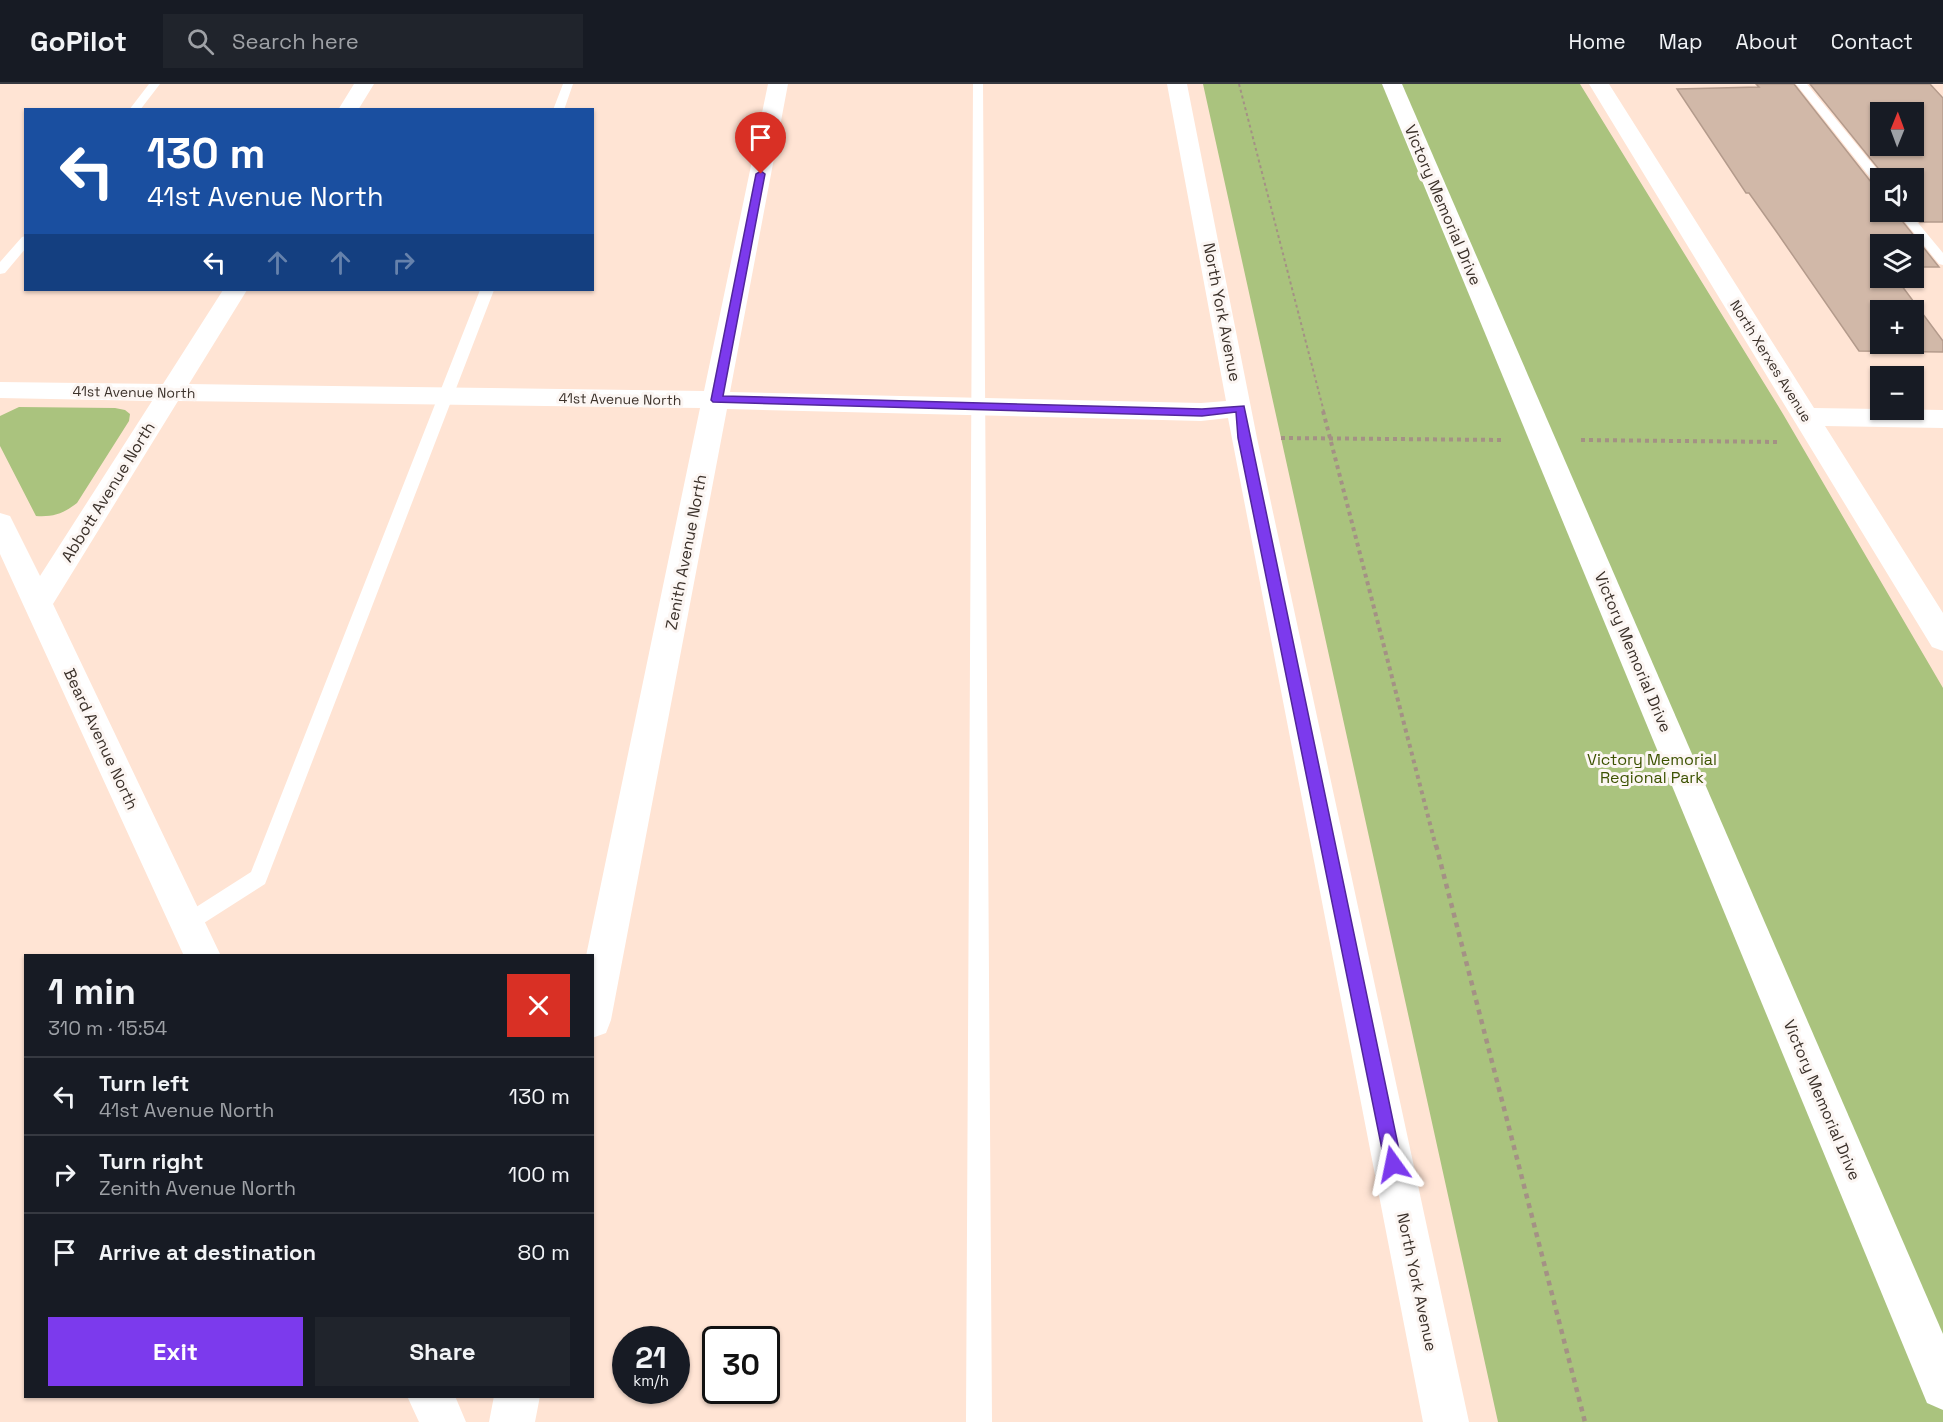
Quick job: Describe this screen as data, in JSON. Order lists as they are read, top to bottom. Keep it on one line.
{"streets":{"street":["Victory Memorial Drive","North York Avenue","North Xerxes Avenue","41st Avenue North","Abbott Avenue North","Zenith Avenue North","Beard Avenue North"]},"crossings":[["North York Avenue","41st Avenue North"],["41st Avenue North","Abbott Avenue North"],["41st Avenue North","Zenith Avenue North"],["Abbott Avenue North","Beard Avenue North"]],"parks":["Victory Memorial Regional Park"],"north":"top","page":{"header":"GoPilot","search":"Search here","nav":["Home","Map","About","Contact"],"map_buttons":["+","−"],"turn":["130 m","41st Avenue North"],"heading":["1 min","310 m · 15:54"],"list":[{"name":"Turn left","note":"41st Avenue North","value":"130 m"},{"name":"Turn right","note":"Zenith Avenue North","value":"100 m"},{"name":"Arrive at destination","value":"80 m"}],"buttons":["Exit","Share"],"speed":"21 km/h","limit":"30"}}
